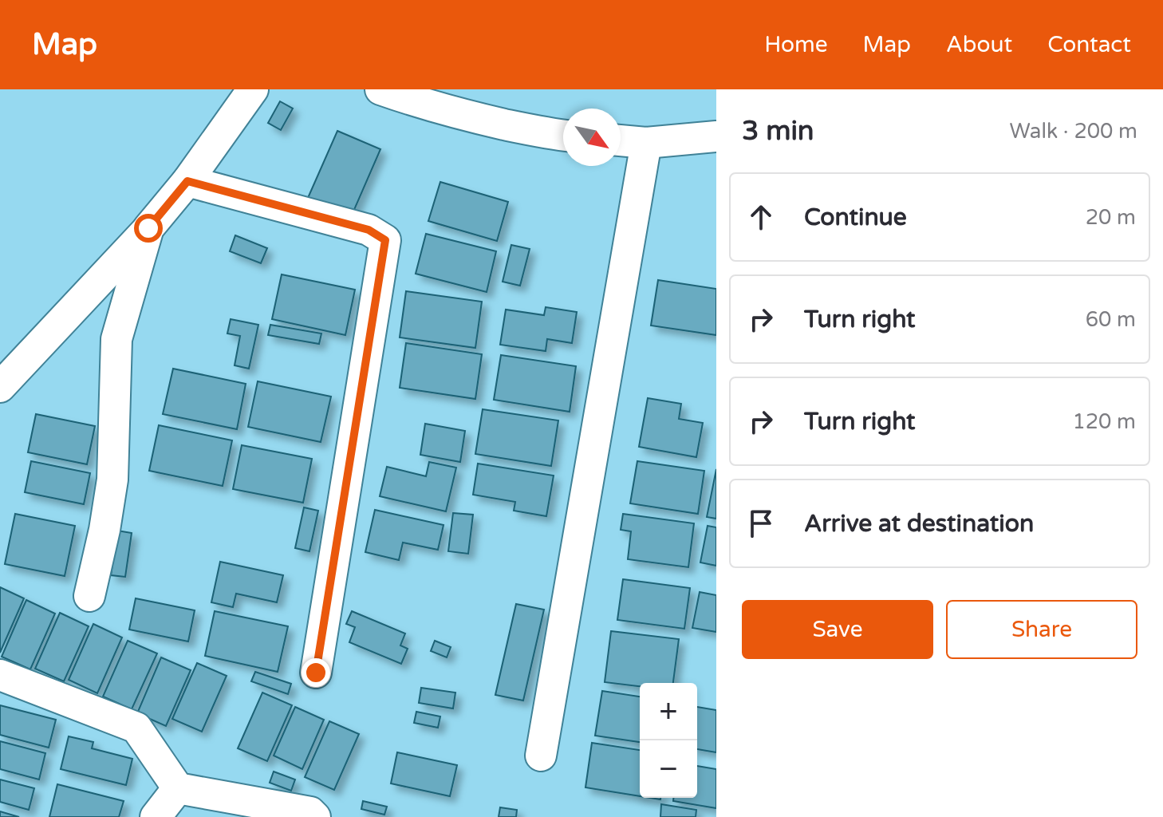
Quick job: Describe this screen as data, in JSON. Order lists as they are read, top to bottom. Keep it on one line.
{"north":"bottom right","page":{"header":"Map","nav":["Home","Map","About","Contact"],"heading":["3 min","Walk · 200 m"],"list":[["Continue","20 m"],["Turn right","60 m"],["Turn right","120 m"],"Arrive at destination"],"buttons":["Save","Share"],"map_buttons":["+","−"]}}
